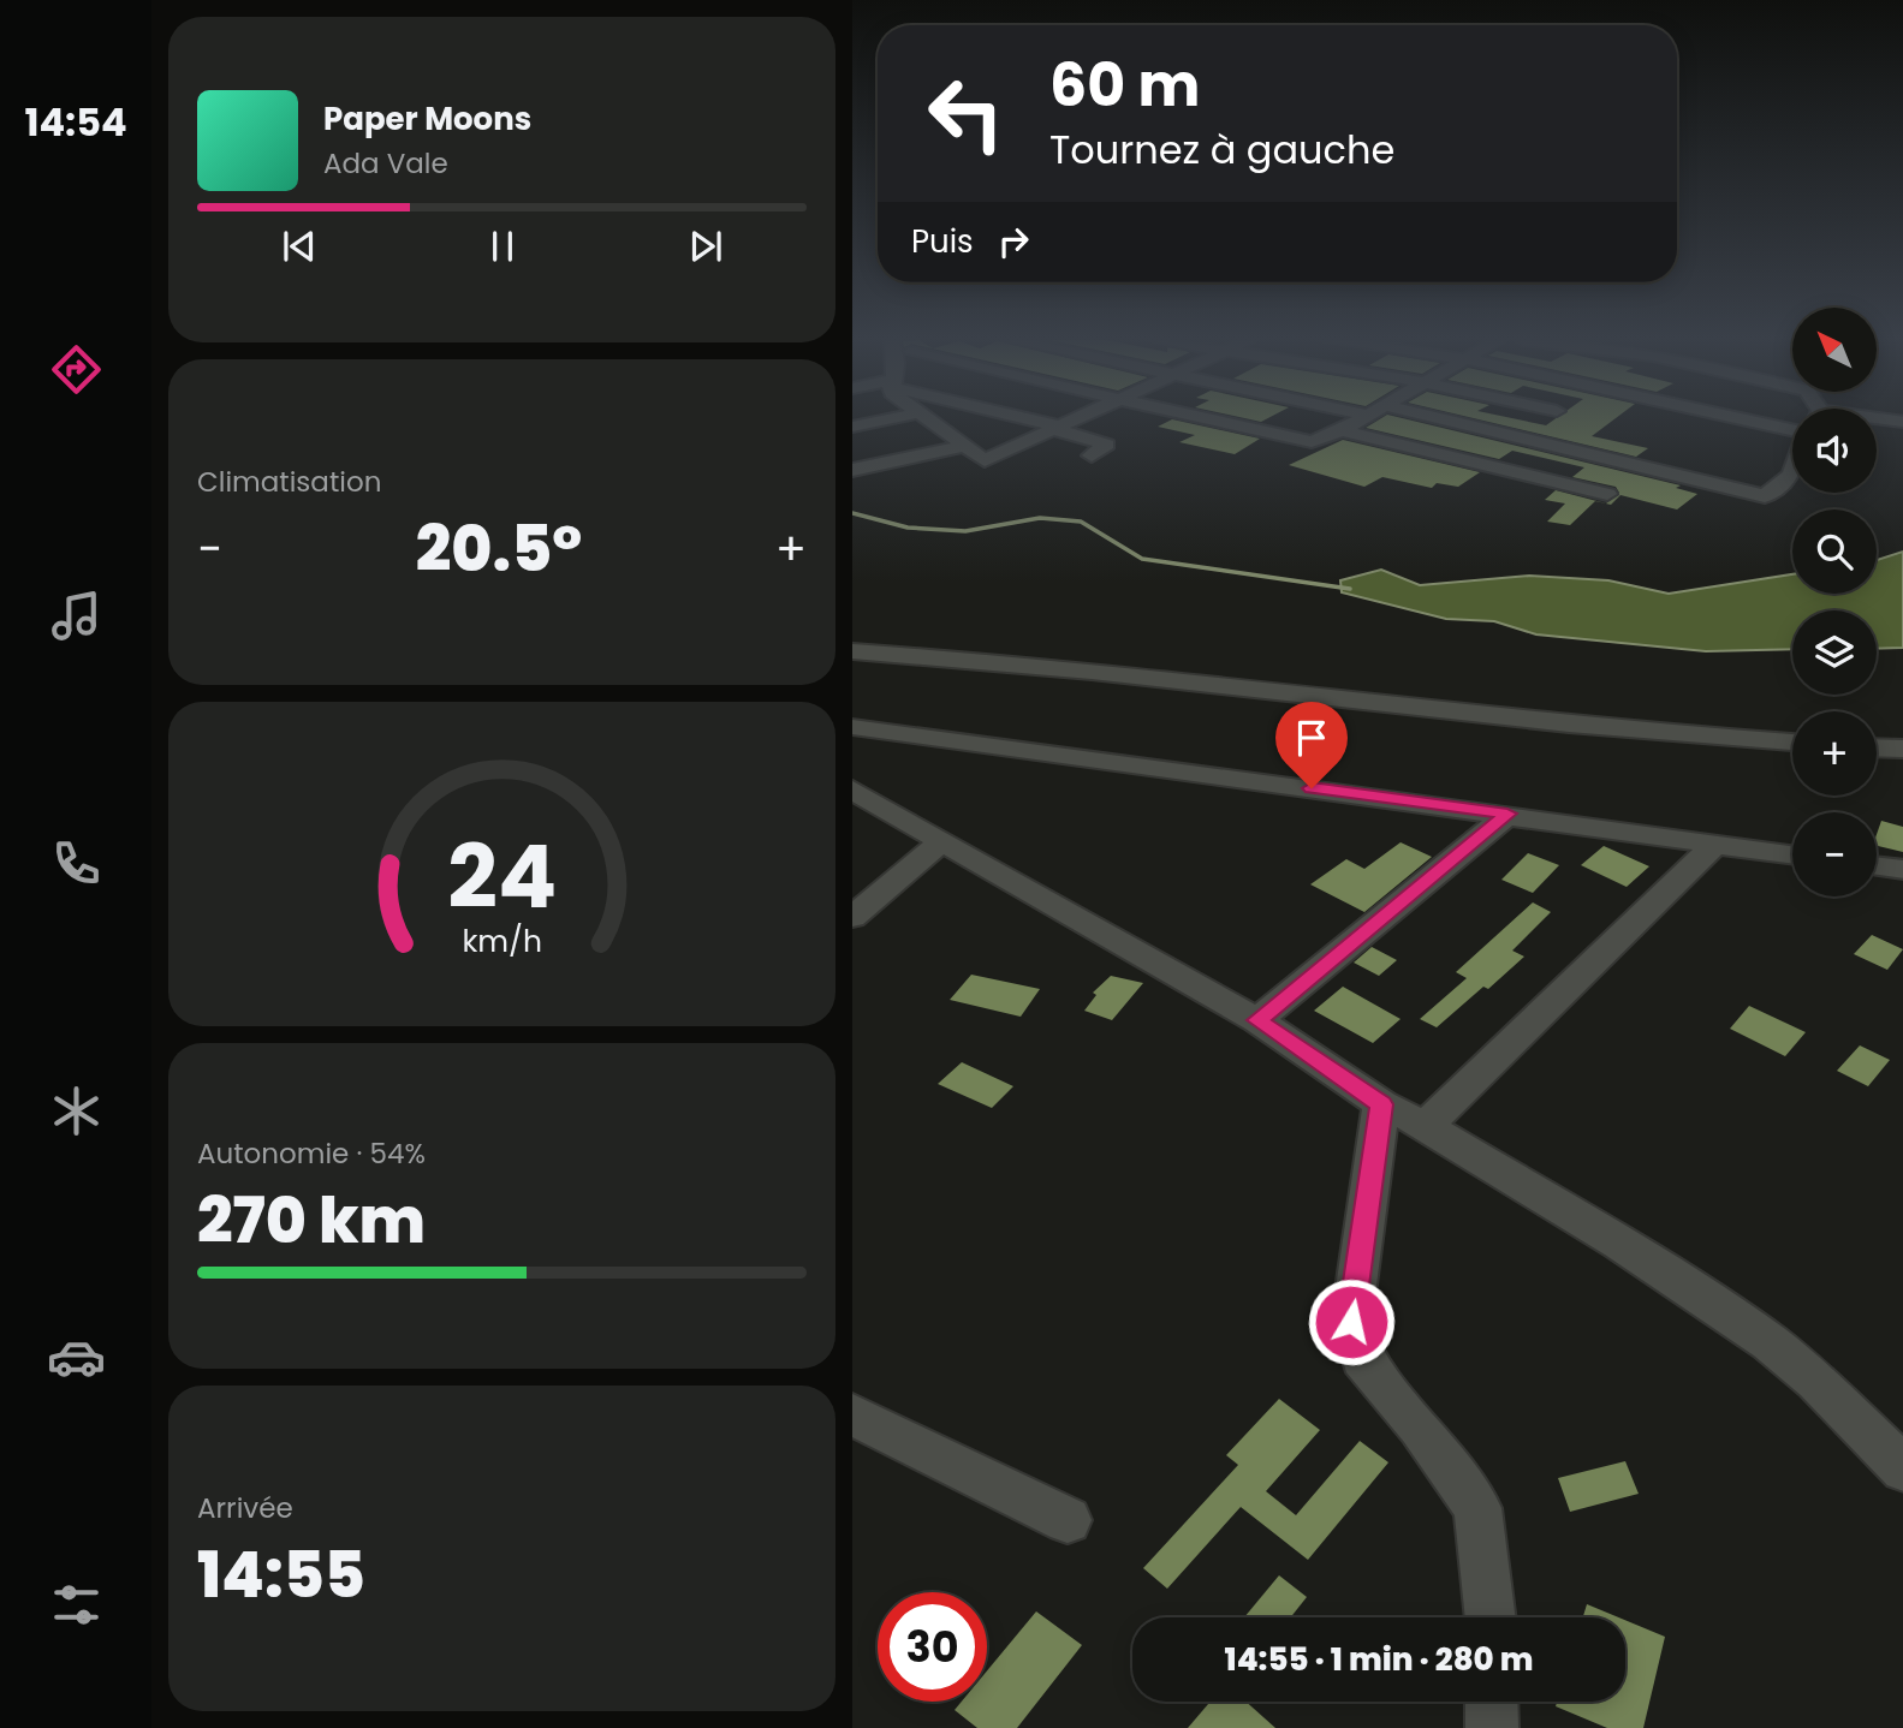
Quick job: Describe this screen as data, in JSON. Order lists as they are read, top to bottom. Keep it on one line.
{"north":"top left","page":{"tabs":"14:54","turn":["60 m","Tournez à gauche"],"song":["Paper Moons","Ada Vale"],"then":"Puis","map_buttons":["+","−"],"tile":["Climatisation",["Autonomie · 54%","270 km"],["Arrivée","14:55"]],"heat":["−","20.5°","+"],"limit":"30","trip":"14:55 · 1 min · 280 m","gauge":["24","km/h"]}}
